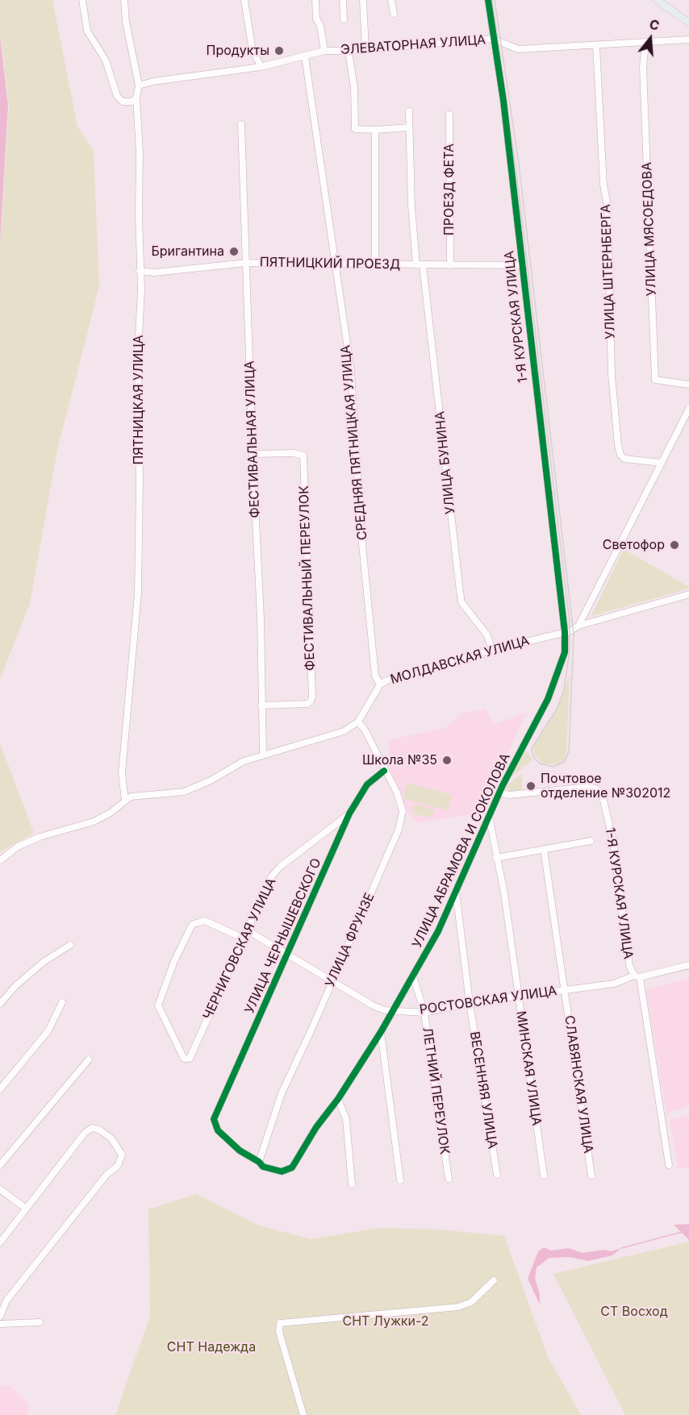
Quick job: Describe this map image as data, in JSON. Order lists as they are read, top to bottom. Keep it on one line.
{"streets":{"street":["ЭЛЕВАТОРНАЯ УЛИЦА","ПРОЕЗД ФЕТА","УЛИЦА МЯСОЕДОВА","ПЯТНИЦКИЙ ПРОЕЗД","УЛИЦА ШТЕРНБЕРГА","1-Я КУРСКАЯ УЛИЦА","ПЯТНИЦКАЯ УЛИЦА","ФЕСТИВАЛЬНАЯ УЛИЦА","СРЕДНЯЯ ПЯТНИЦКАЯ УЛИЦА","УЛИЦА БУНИНА","ФЕСТИВАЛЬНЫЙ ПЕРЕУЛОК","МОЛДАВСКАЯ УЛИЦА","УЛИЦА АБРАМОВА И СОКОЛОВА","УЛИЦА ЧЕРНЫШЕВСКОГО","УЛИЦА ФРУНЗЕ","ЧЕРНИГОВСКАЯ УЛИЦА","РОСТОВСКАЯ УЛИЦА","МИНСКАЯ УЛИЦА","СЛАВЯНСКАЯ УЛИЦА","ВЕСЕННЯЯ УЛИЦА","ЛЕТНИЙ ПЕРЕУЛОК"]},"crossings":[["ЭЛЕВАТОРНАЯ УЛИЦА","УЛИЦА МЯСОЕДОВА"],["ЭЛЕВАТОРНАЯ УЛИЦА","УЛИЦА ШТЕРНБЕРГА"],["ЭЛЕВАТОРНАЯ УЛИЦА","1-Я КУРСКАЯ УЛИЦА"],["ЭЛЕВАТОРНАЯ УЛИЦА","ПЯТНИЦКАЯ УЛИЦА"],["ЭЛЕВАТОРНАЯ УЛИЦА","СРЕДНЯЯ ПЯТНИЦКАЯ УЛИЦА"],["ПРОЕЗД ФЕТА","ПЯТНИЦКИЙ ПРОЕЗД"],["ПЯТНИЦКИЙ ПРОЕЗД","1-Я КУРСКАЯ УЛИЦА"],["ПЯТНИЦКИЙ ПРОЕЗД","ПЯТНИЦКАЯ УЛИЦА"],["ПЯТНИЦКИЙ ПРОЕЗД","ФЕСТИВАЛЬНАЯ УЛИЦА"],["ПЯТНИЦКИЙ ПРОЕЗД","СРЕДНЯЯ ПЯТНИЦКАЯ УЛИЦА"],["ПЯТНИЦКИЙ ПРОЕЗД","УЛИЦА БУНИНА"],["1-Я КУРСКАЯ УЛИЦА","МОЛДАВСКАЯ УЛИЦА"],["1-Я КУРСКАЯ УЛИЦА","УЛИЦА АБРАМОВА И СОКОЛОВА"],["1-Я КУРСКАЯ УЛИЦА","РОСТОВСКАЯ УЛИЦА"],["ФЕСТИВАЛЬНАЯ УЛИЦА","ФЕСТИВАЛЬНЫЙ ПЕРЕУЛОК"],["СРЕДНЯЯ ПЯТНИЦКАЯ УЛИЦА","МОЛДАВСКАЯ УЛИЦА"],["УЛИЦА БУНИНА","МОЛДАВСКАЯ УЛИЦА"],["МОЛДАВСКАЯ УЛИЦА","УЛИЦА АБРАМОВА И СОКОЛОВА"],["МОЛДАВСКАЯ УЛИЦА","УЛИЦА ФРУНЗЕ"],["УЛИЦА АБРАМОВА И СОКОЛОВА","УЛИЦА ЧЕРНЫШЕВСКОГО"],["УЛИЦА АБРАМОВА И СОКОЛОВА","УЛИЦА ФРУНЗЕ"],["УЛИЦА АБРАМОВА И СОКОЛОВА","РОСТОВСКАЯ УЛИЦА"],["УЛИЦА АБРАМОВА И СОКОЛОВА","МИНСКАЯ УЛИЦА"],["УЛИЦА АБРАМОВА И СОКОЛОВА","ВЕСЕННЯЯ УЛИЦА"],["УЛИЦА АБРАМОВА И СОКОЛОВА","ЛЕТНИЙ ПЕРЕУЛОК"],["УЛИЦА ЧЕРНЫШЕВСКОГО","УЛИЦА ФРУНЗЕ"],["УЛИЦА ЧЕРНЫШЕВСКОГО","ЧЕРНИГОВСКАЯ УЛИЦА"],["УЛИЦА ЧЕРНЫШЕВСКОГО","РОСТОВСКАЯ УЛИЦА"],["УЛИЦА ФРУНЗЕ","РОСТОВСКАЯ УЛИЦА"],["ЧЕРНИГОВСКАЯ УЛИЦА","РОСТОВСКАЯ УЛИЦА"],["РОСТОВСКАЯ УЛИЦА","МИНСКАЯ УЛИЦА"],["РОСТОВСКАЯ УЛИЦА","СЛАВЯНСКАЯ УЛИЦА"],["РОСТОВСКАЯ УЛИЦА","ВЕСЕННЯЯ УЛИЦА"],["РОСТОВСКАЯ УЛИЦА","ЛЕТНИЙ ПЕРЕУЛОК"]],"parks":["СТ Восход","СНТ Лужки-2","СНТ Надежда"],"places":["Продукты","Бригантина","Светофор","Школа №35","Почтовое отделение №302012"],"north":"top"}
